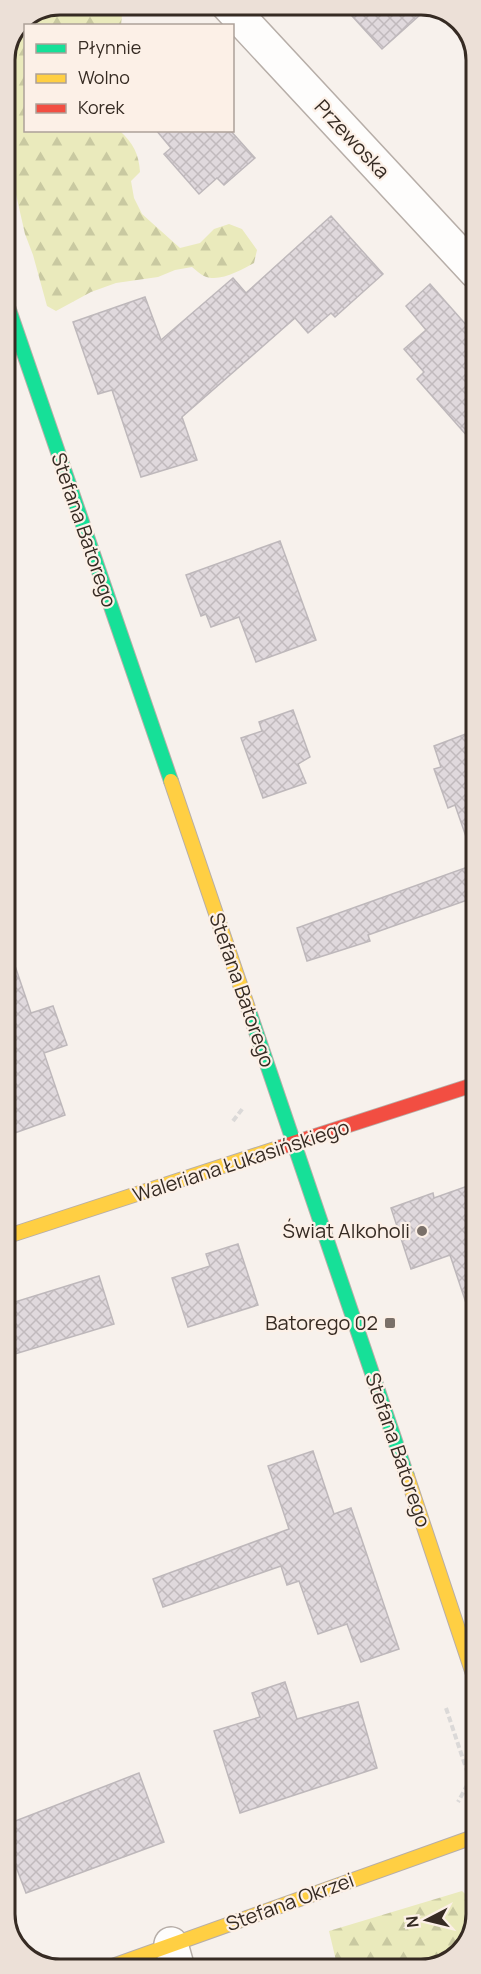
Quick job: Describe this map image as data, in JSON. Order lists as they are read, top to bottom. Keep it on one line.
{"streets":{"street":["Przewoska","Stefana Batorego","Waleriana Łukasińskiego","Stefana Okrzei"]},"crossings":[["Stefana Batorego","Waleriana Łukasińskiego"]],"places":{"other":["Świat Alkoholi"],"transit":["Batorego 02"]},"legend":["Płynnie","Wolno","Korek"],"north":"left"}
